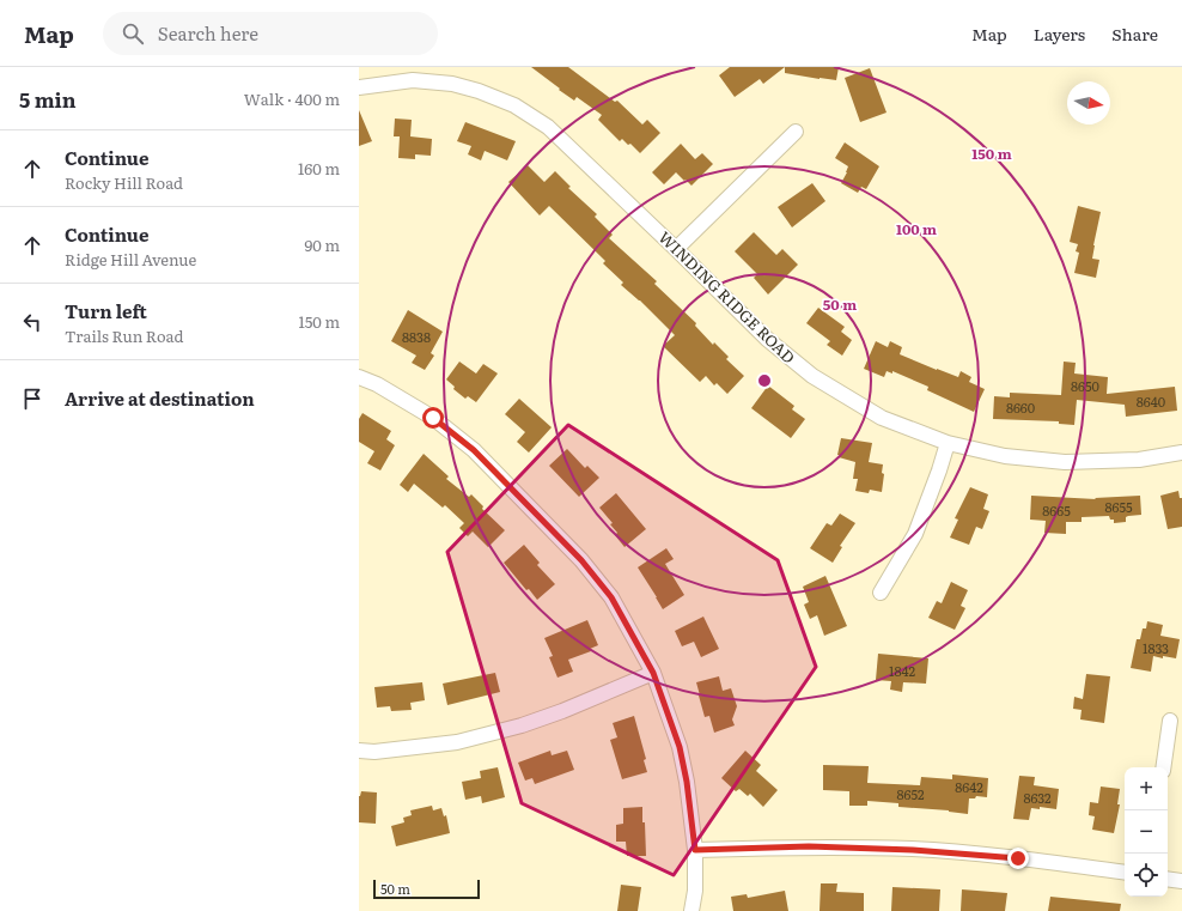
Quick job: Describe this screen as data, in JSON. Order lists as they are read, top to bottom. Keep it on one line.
{"streets":{"street":["WINDING RIDGE ROAD"]},"house_numbers":["8838","8650","8640","8660","8655","8665","1833","1842","8642","8652","8632"],"scale_bar":"50 m","north":"right","page":{"header":"Map","search":"Search here","nav":["Map","Layers","Share"],"heading":["5 min","Walk · 400 m"],"list":[["Continue","Rocky Hill Road","160 m"],["Continue","Ridge Hill Avenue","90 m"],["Turn left","Trails Run Road","150 m"],"Arrive at destination"],"map_buttons":["+","−"],"scale":"50 m"},"rings":["150 m","100 m","50 m"]}
